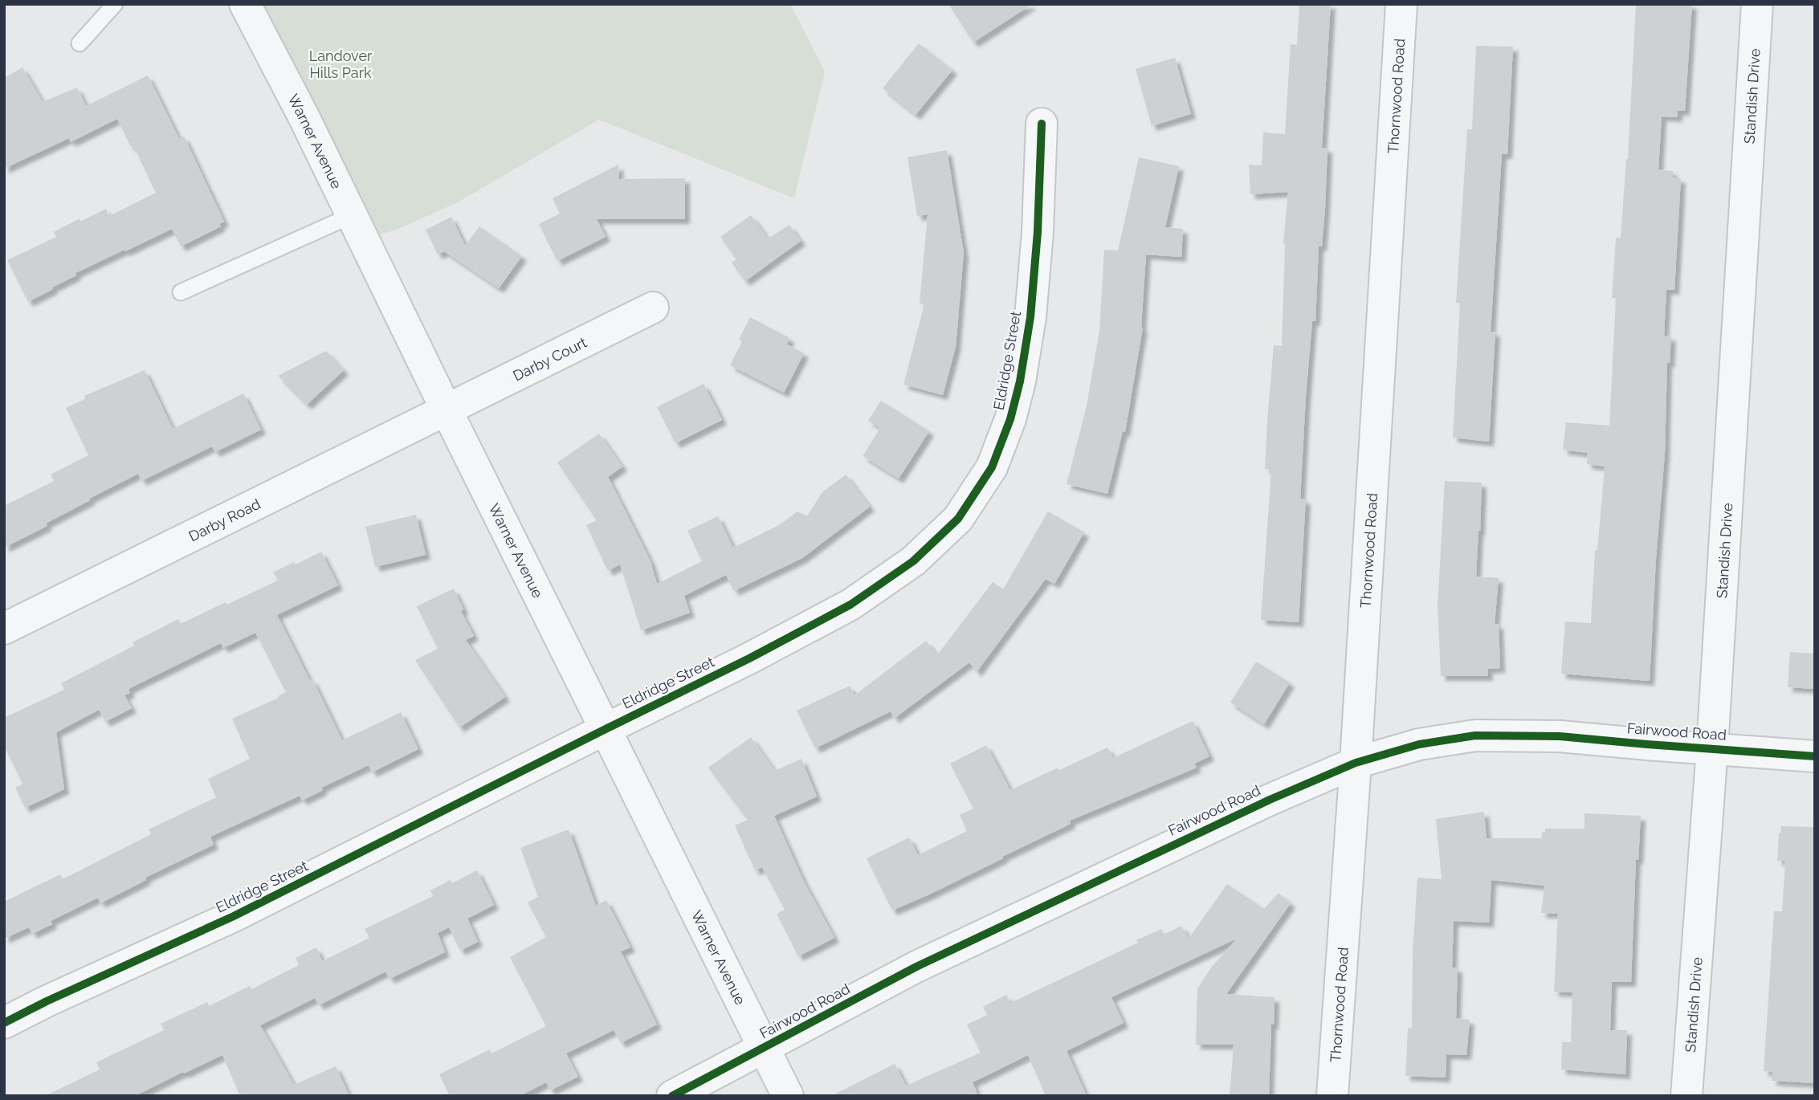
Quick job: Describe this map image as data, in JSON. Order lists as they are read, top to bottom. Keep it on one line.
{"streets":{"street":["Thornwood Road","Standish Drive","Warner Avenue","Darby Court","Eldridge Street","Darby Road","Fairwood Road"]},"crossings":[["Thornwood Road","Fairwood Road"],["Standish Drive","Fairwood Road"],["Warner Avenue","Darby Court"],["Warner Avenue","Eldridge Street"],["Warner Avenue","Darby Road"],["Warner Avenue","Fairwood Road"],["Darby Court","Darby Road"]],"parks":["Landover Hills Park"]}
